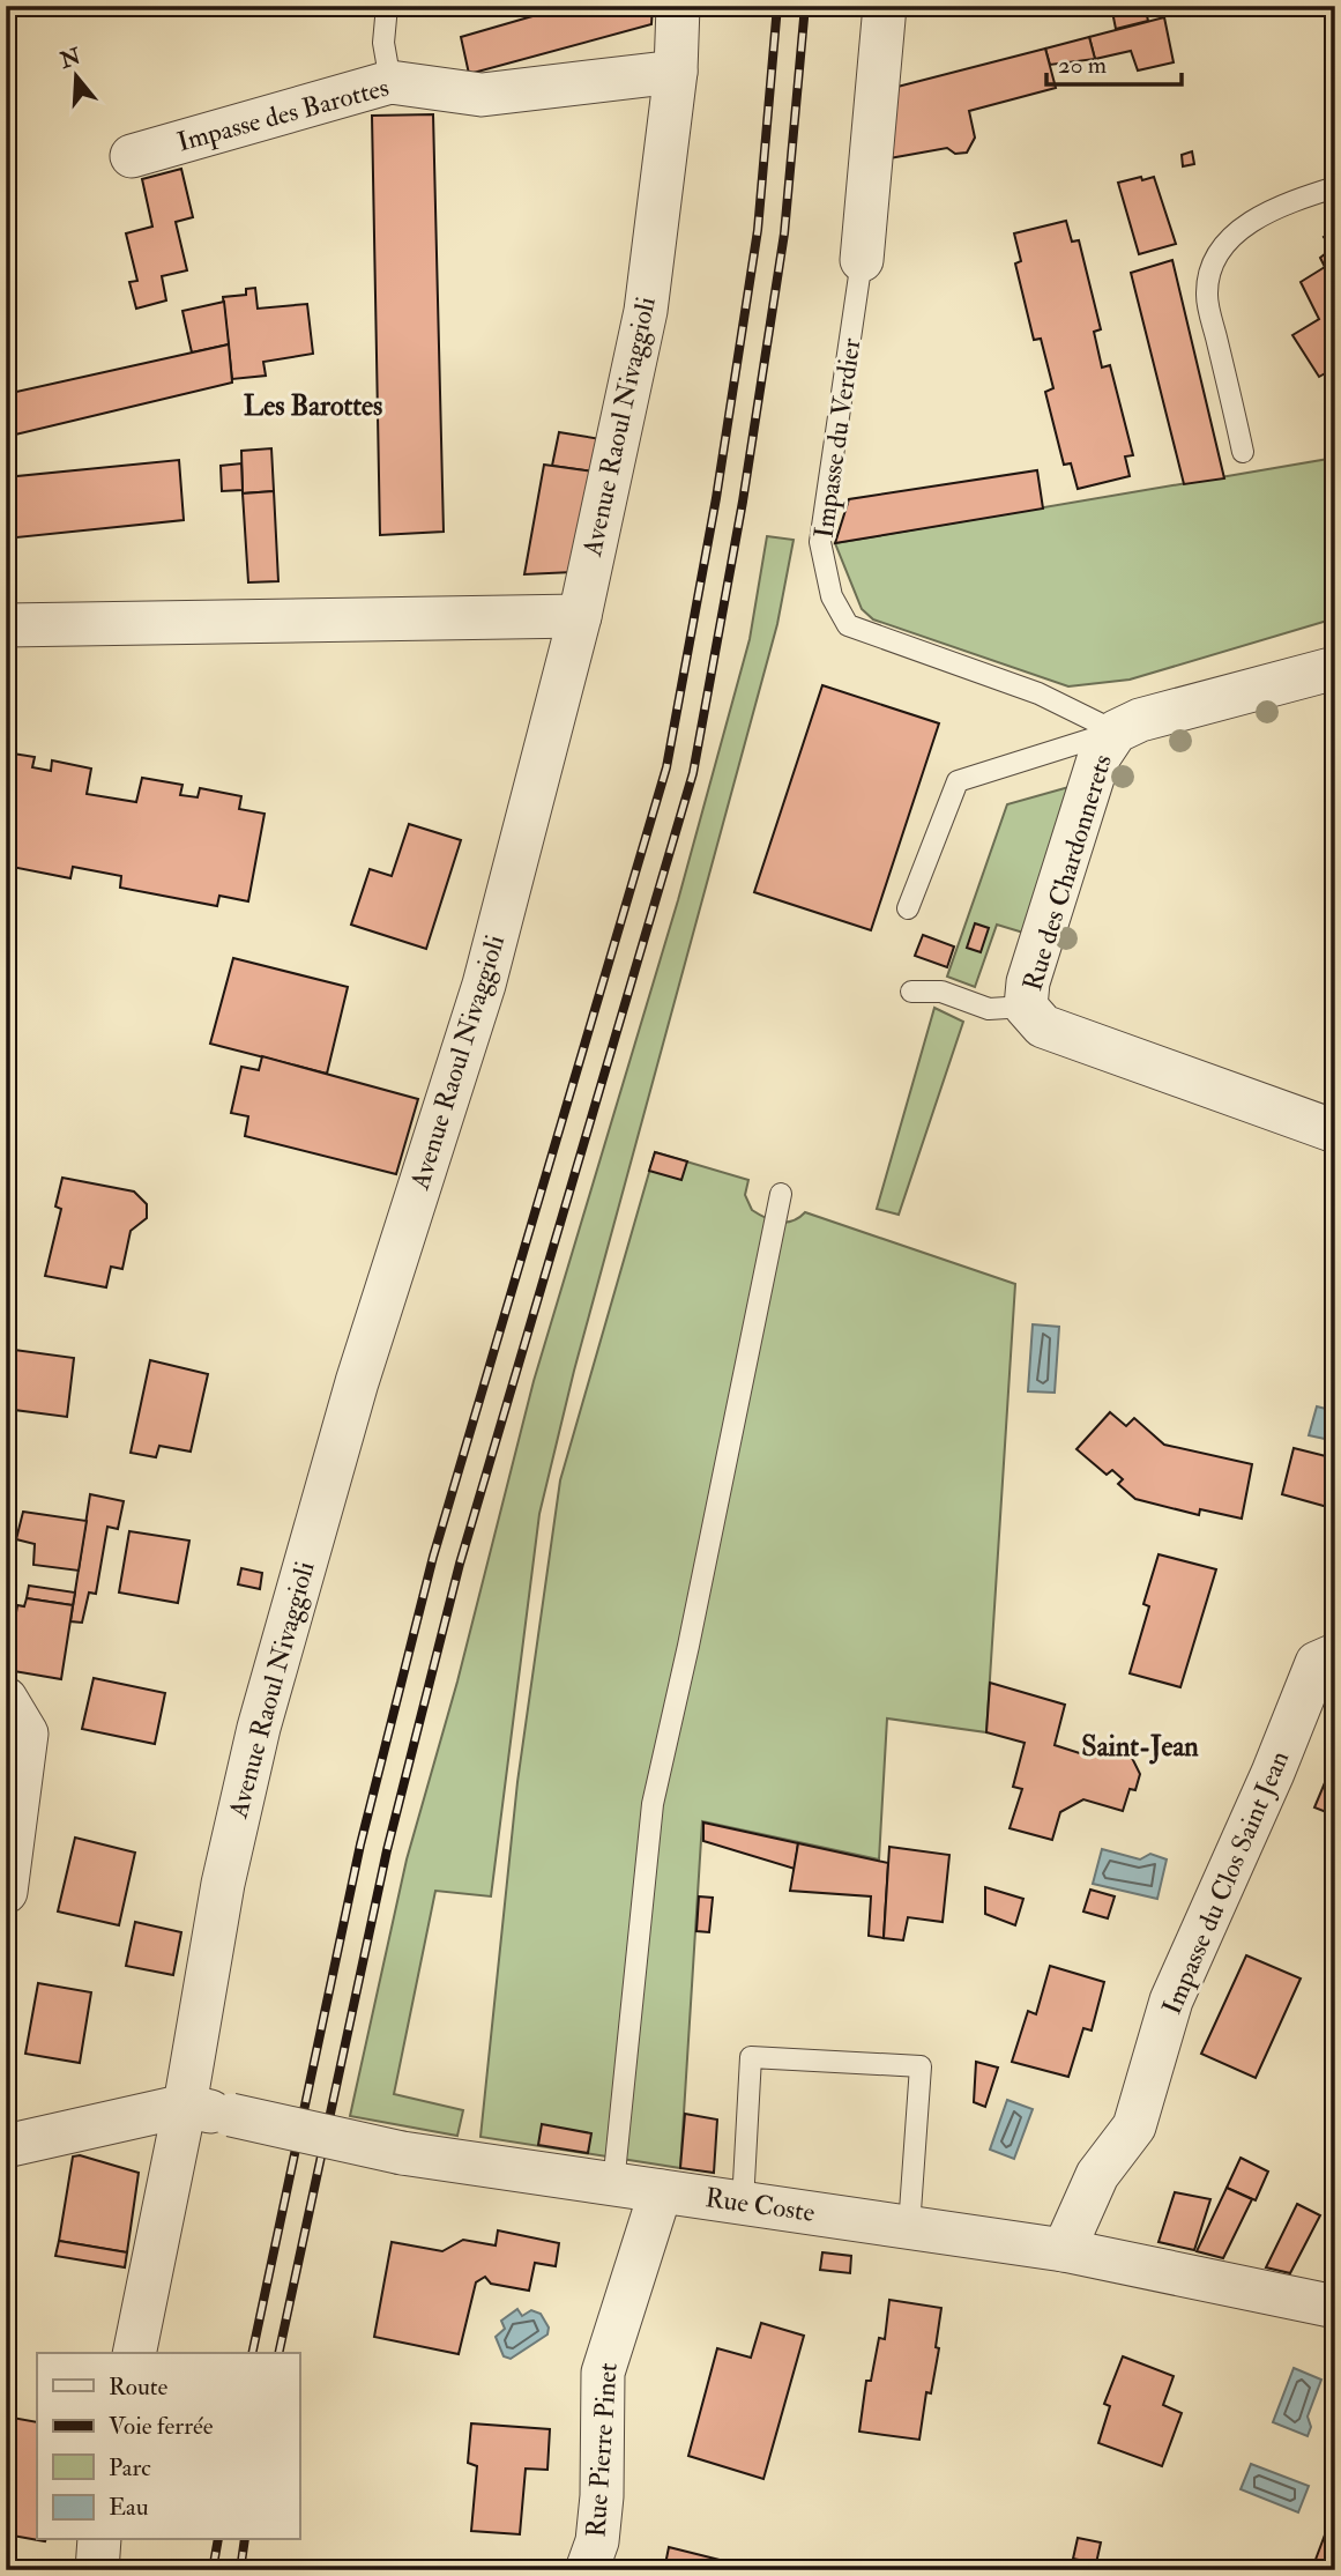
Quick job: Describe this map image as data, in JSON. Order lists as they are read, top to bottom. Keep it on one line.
{"streets":{"street":["Impasse des Barottes","Avenue Raoul Nivaggioli","Impasse du Verdier","Rue des Chardonnerets","Impasse du Clos Saint Jean","Rue Coste","Rue Pierre Pinet"]},"crossings":[["Impasse des Barottes","Avenue Raoul Nivaggioli"],["Avenue Raoul Nivaggioli","Rue Coste"],["Impasse du Verdier","Rue des Chardonnerets"],["Impasse du Clos Saint Jean","Rue Coste"],["Rue Coste","Rue Pierre Pinet"]],"districts":["Les Barottes","Saint-Jean"],"legend":["Route","Voie ferrée","Parc","Eau"],"scale_bar":"20 m","north":"top"}
